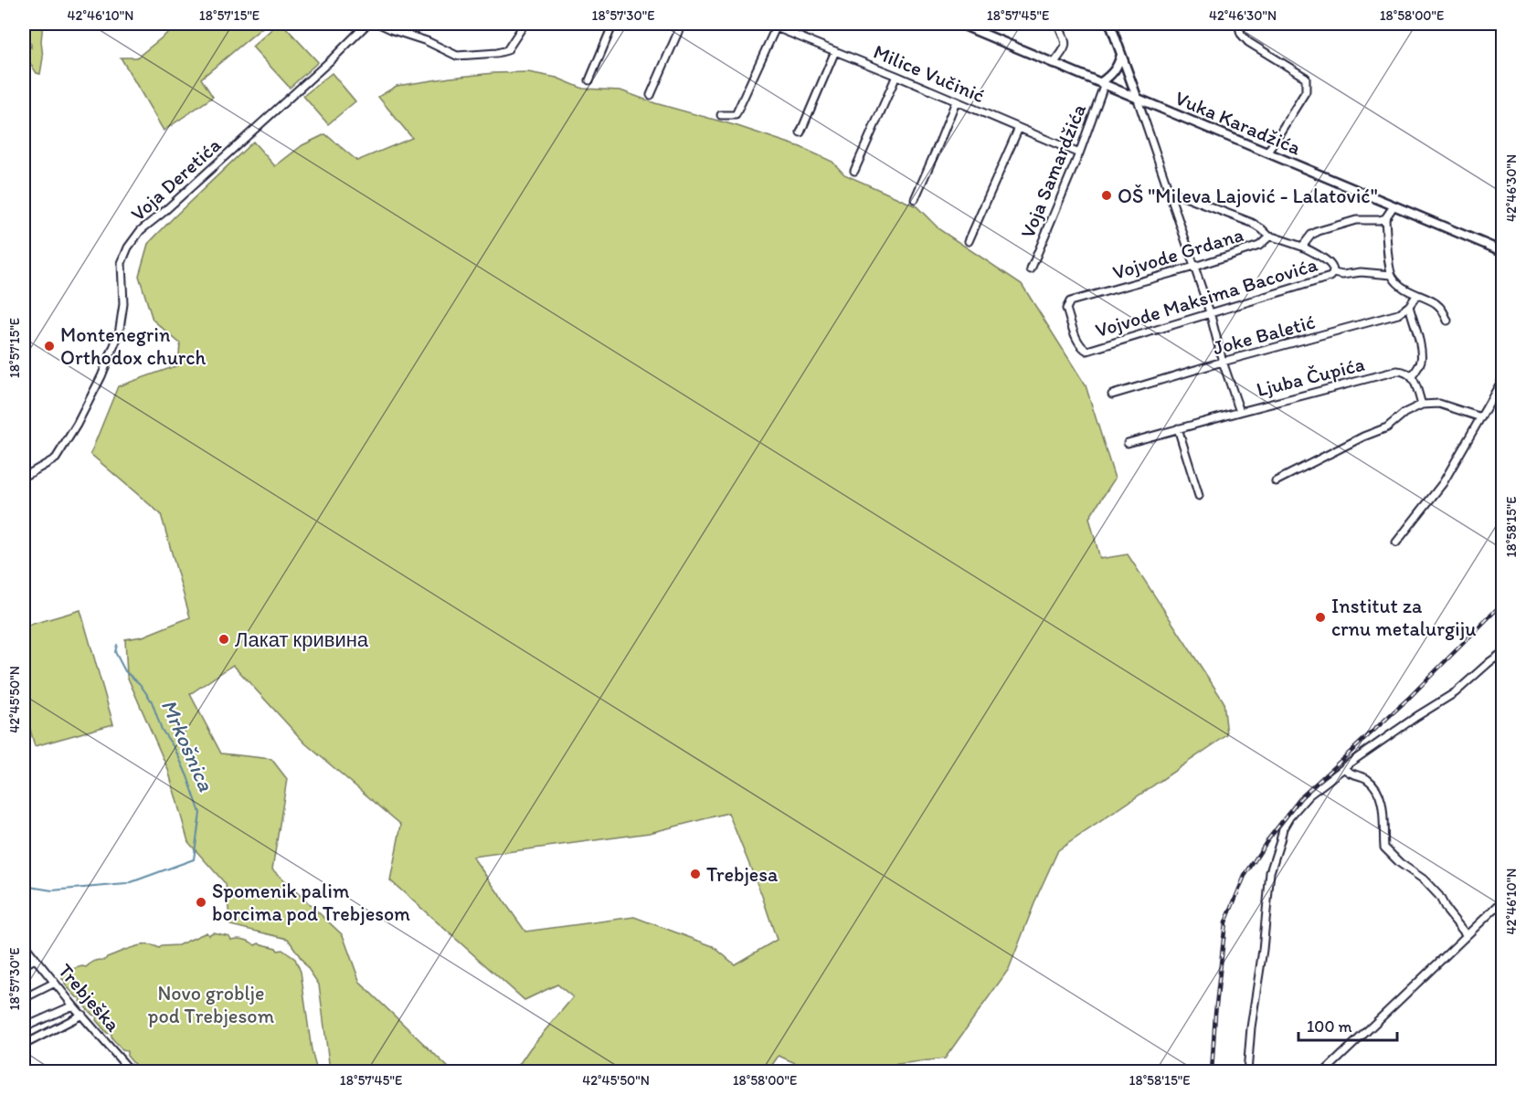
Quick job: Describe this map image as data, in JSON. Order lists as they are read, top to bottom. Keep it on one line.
{"streets":{"street":["Milice Vučinić","Vuka Karadžića","Voja Samardžića","Voja Deretića","Vojvode Grdana","Vojvode Maksima Bacovića","Joke Baletić","Ljuba Čupića","Trebješka"]},"crossings":[["Milice Vučinić","Voja Samardžića"],["Vuka Karadžića","Voja Samardžića"],["Vojvode Grdana","Vojvode Maksima Bacovića"]],"water":["Mrkošnica"],"parks":["Novo groblje pod Trebjesom"],"places":["OŠ \"Mileva Lajović - Lalatović\"","Montenegrin Orthodox church","Institut za crnu metalurgiju","Лакат кривина","Trebjesa","Spomenik palim borcima pod Trebjesom"],"scale_bar":"100 m","coordinates":["42°46'10\"N","18°57'15\"E","18°57'30\"E","18°57'45\"E","42°46'30\"N","18°58'00\"E","18°58'15\"E","42°45'50\"N"]}
